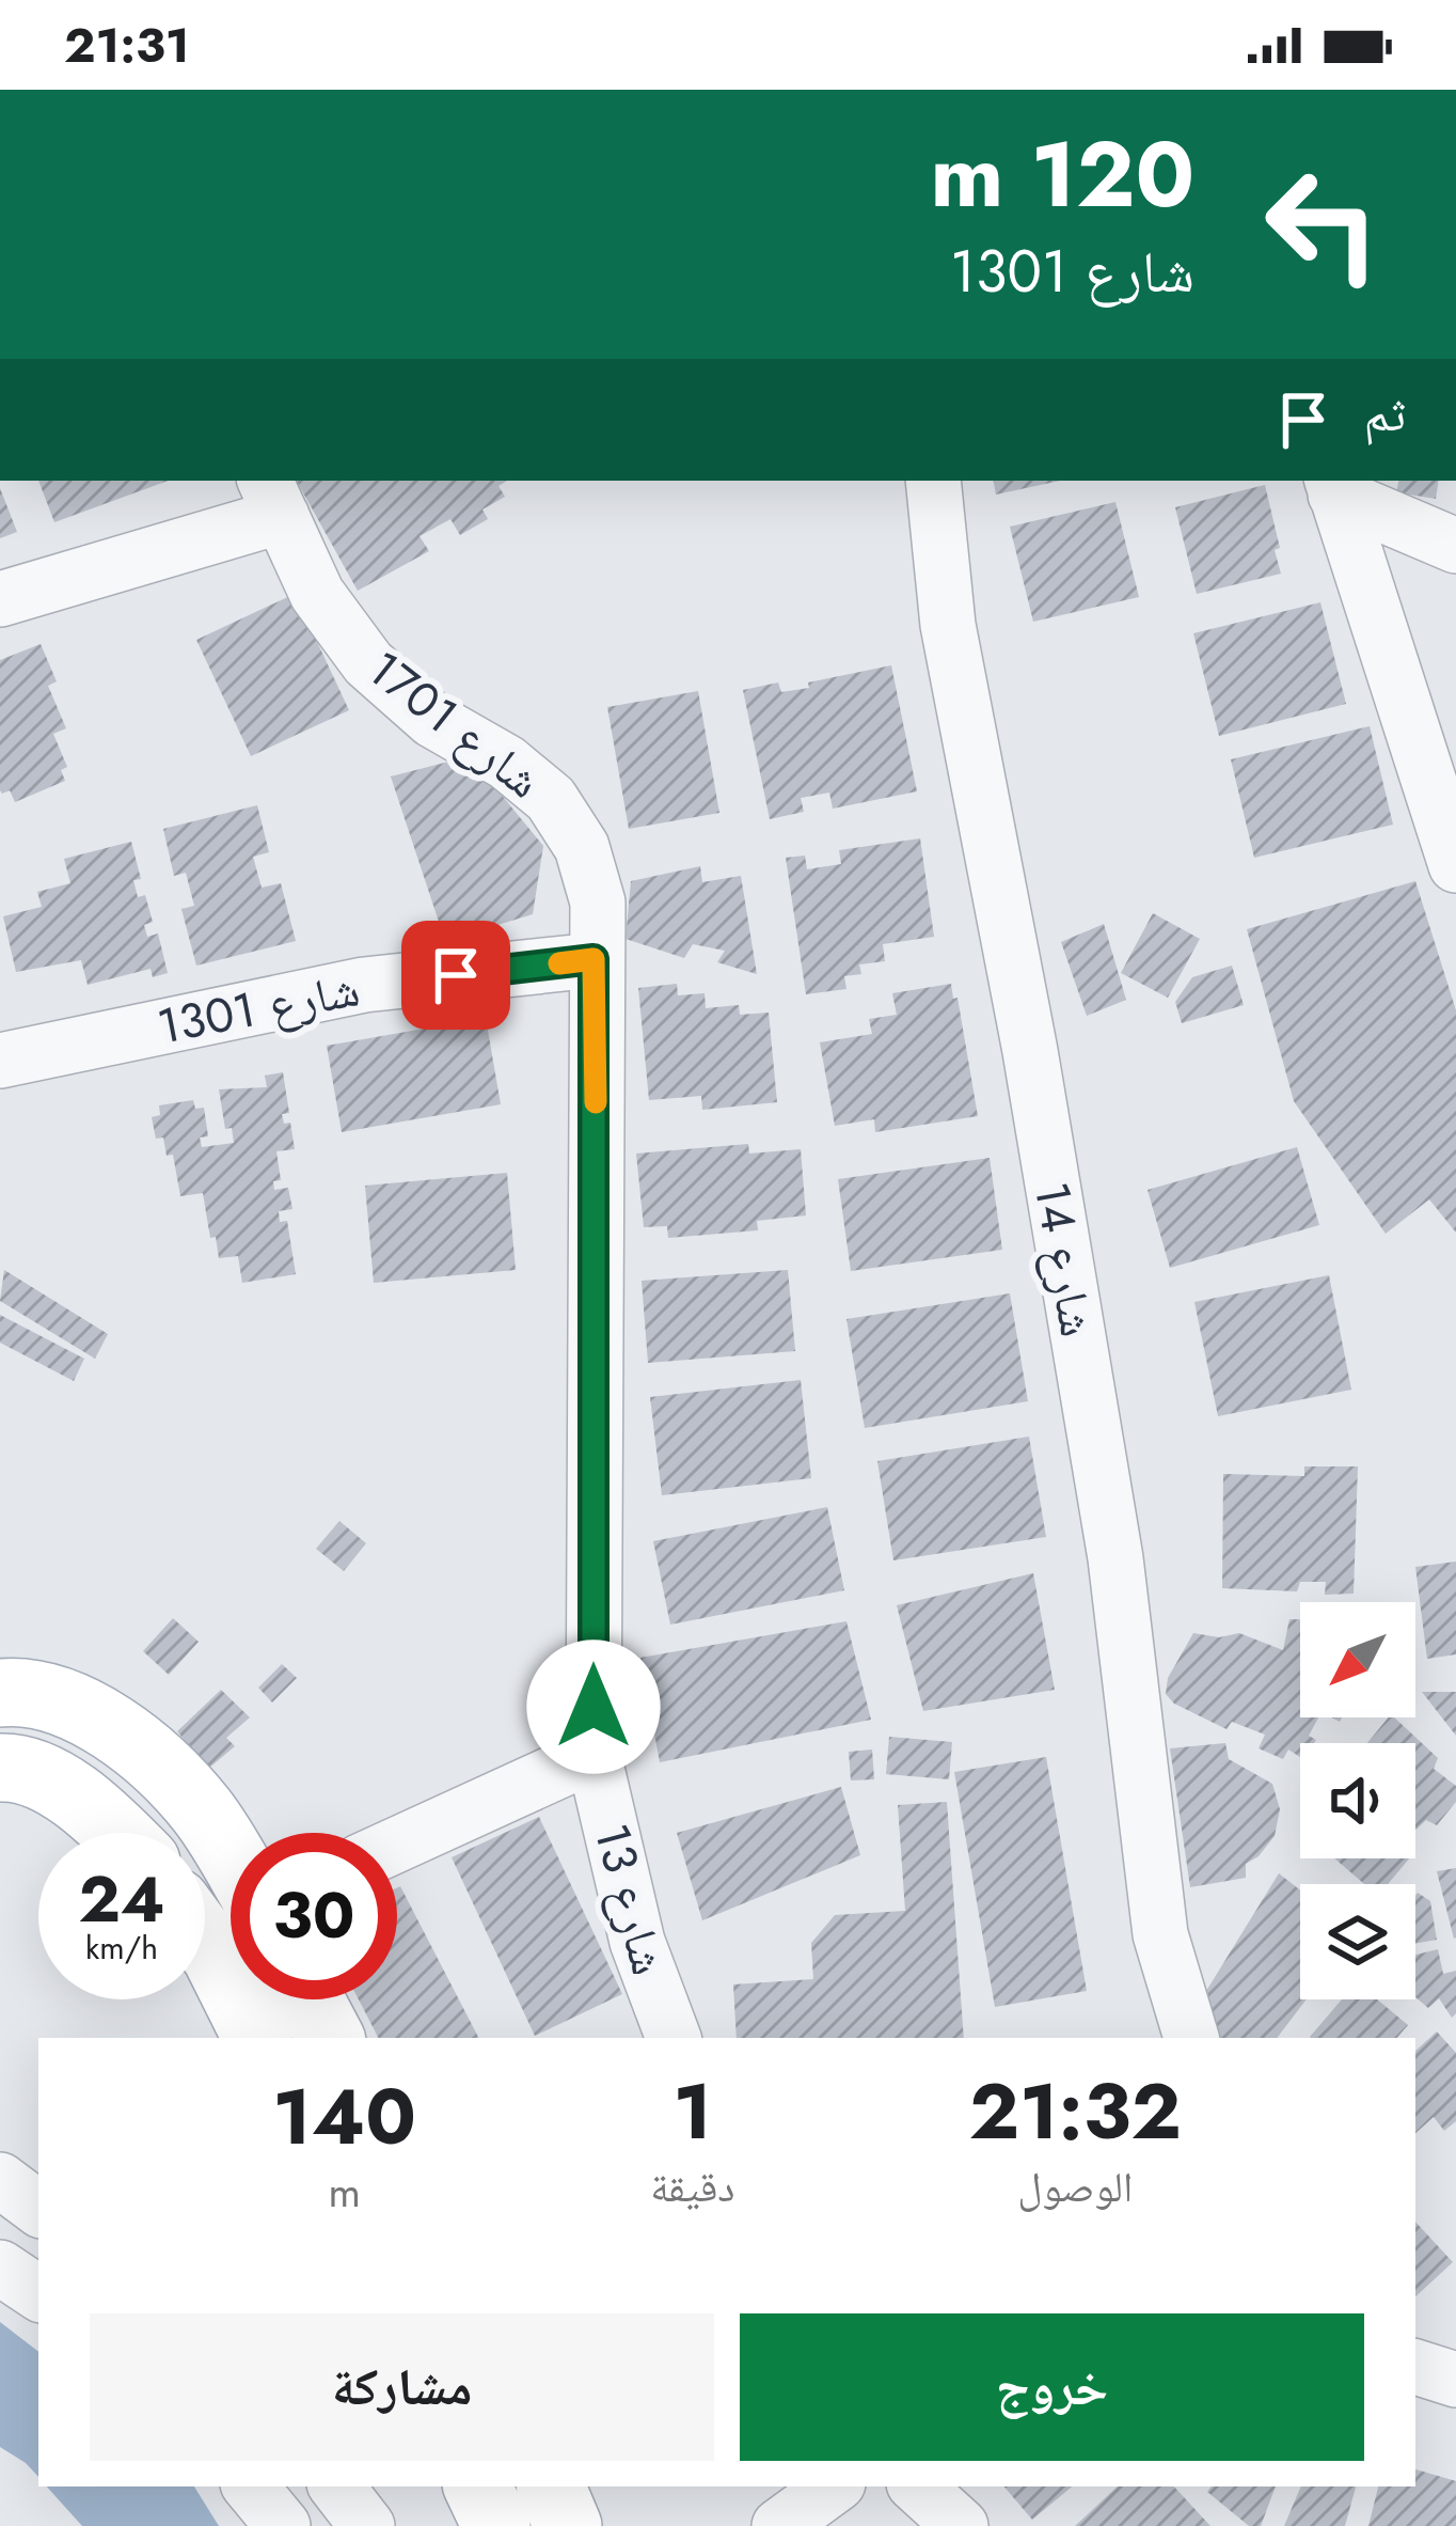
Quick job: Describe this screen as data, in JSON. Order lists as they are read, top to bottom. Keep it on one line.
{"streets":{"street":["شارع 1701","شارع 1301","شارع 14","شارع 13"]},"crossings":[["شارع 1701","شارع 1301"],["شارع 1701","شارع 13"]],"north":"bottom left","page":{"status":"21:31","turn":["120 m","شارع 1301"],"then":"ثم","speed":"24 km/h","limit":"30","eta":["21:32","الوصول","1","دقيقة","140","m"],"buttons":["خروج","مشاركة"]}}
